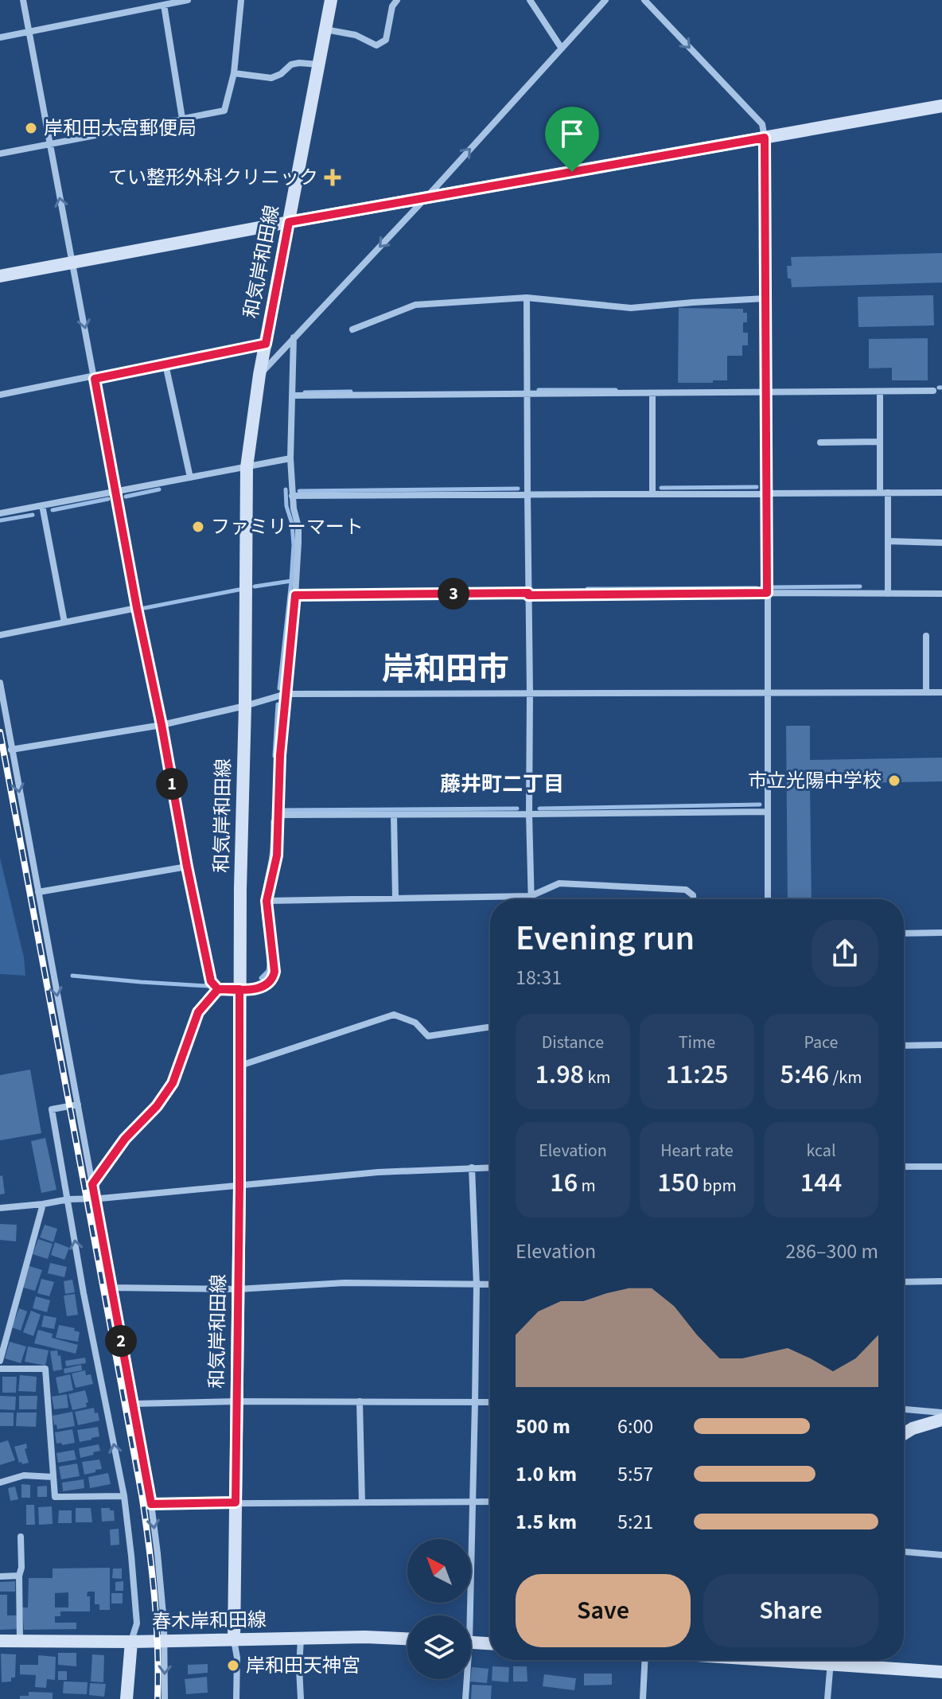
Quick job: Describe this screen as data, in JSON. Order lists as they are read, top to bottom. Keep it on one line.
{"streets":{"main road":["和気岸和田線","春木岸和田線"]},"crossings":[["和気岸和田線","春木岸和田線"]],"districts":["岸和田市","藤井町二丁目"],"places":{"other":["岸和田大宮郵便局","ファミリーマート","市立光陽中学校","岸和田天神宮"],"health":["てい整形外科クリニック"]},"north":"top left","page":{"pins":["3","1","2"],"heading":["Evening run","18:31"],"stats":[["Distance","1.98 km"],["Time","11:25"],["Pace","5:46 /km"],["Elevation","16 m"],["Heart rate","150 bpm"],["kcal","144"]],"chart":["Elevation","286–300 m"],"list":[{"name":"500 m","note":"6:00"},{"name":"1.0 km","note":"5:57"},{"name":"1.5 km","note":"5:21"}],"buttons":["Save","Share"]}}
